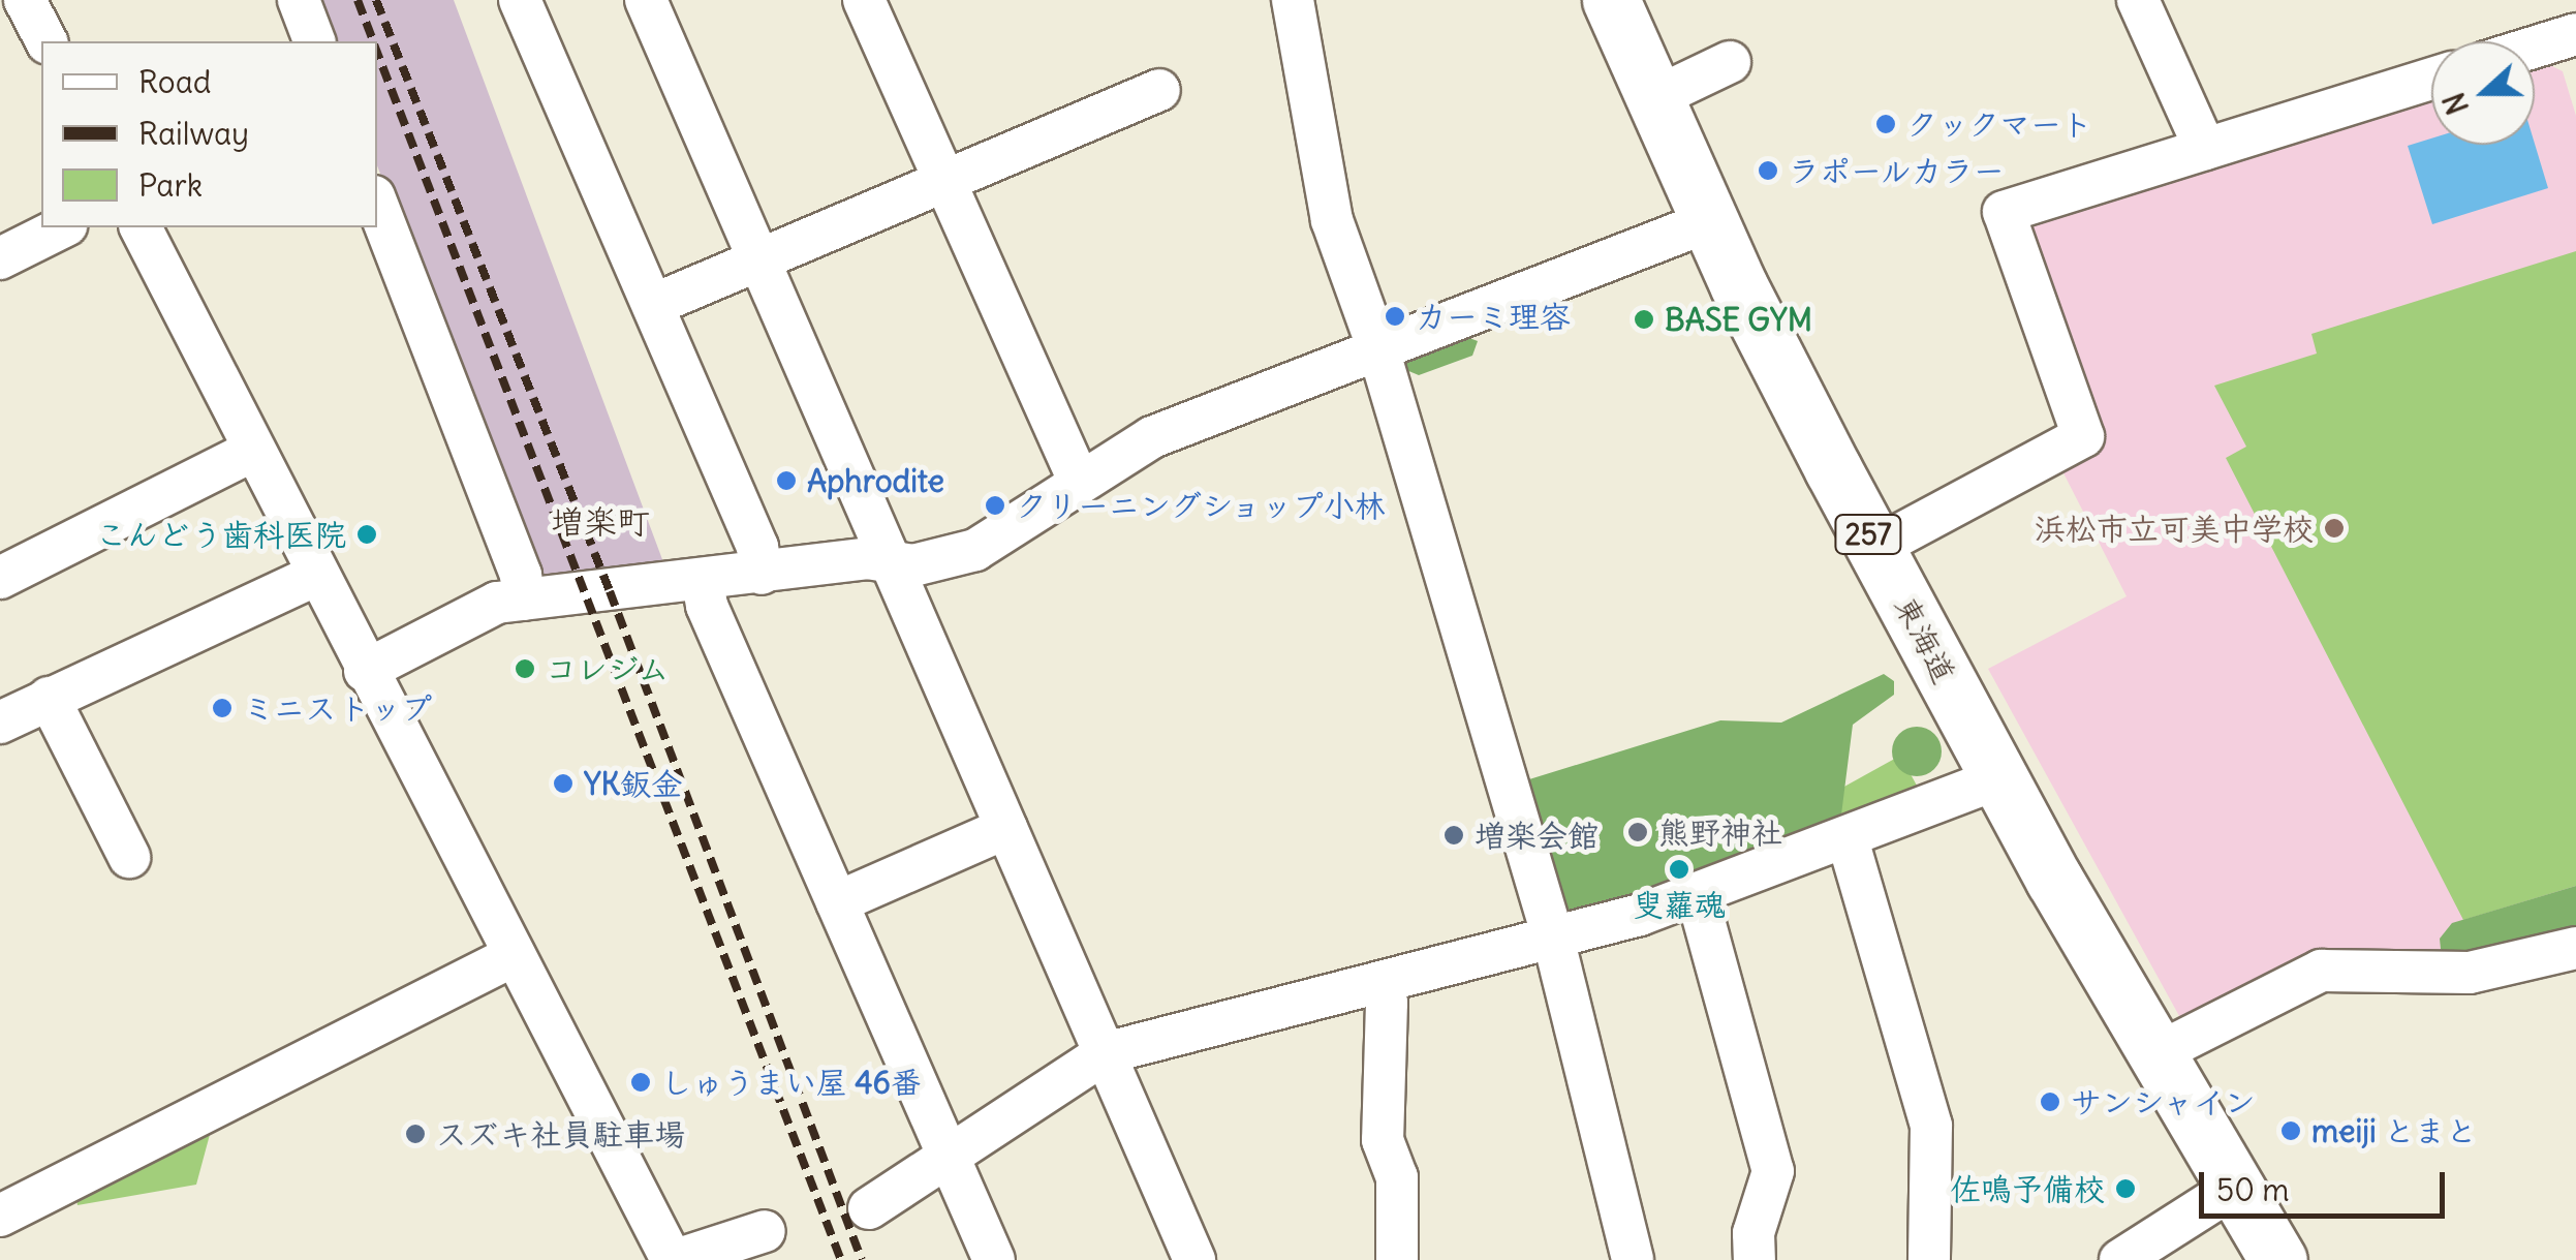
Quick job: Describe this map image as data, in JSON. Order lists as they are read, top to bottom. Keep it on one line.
{"streets":{"highway":["257","東海道"]},"districts":["増楽町"],"places":["クックマート","ラポールカラー","カーミ理容","BASE GYM","Aphrodite","クリーニングショップ小林","浜松市立可美中学校","こんどう歯科医院","コレジム","ミニストップ","YK鈑金","熊野神社","増楽会館","叟蘿魂","しゅうまい屋 46番","サンシャイン","meiji とまと","スズキ社員駐車場","佐鳴予備校"],"legend":["Road","Railway","Park"],"scale_bar":"50 m","north":"left"}
